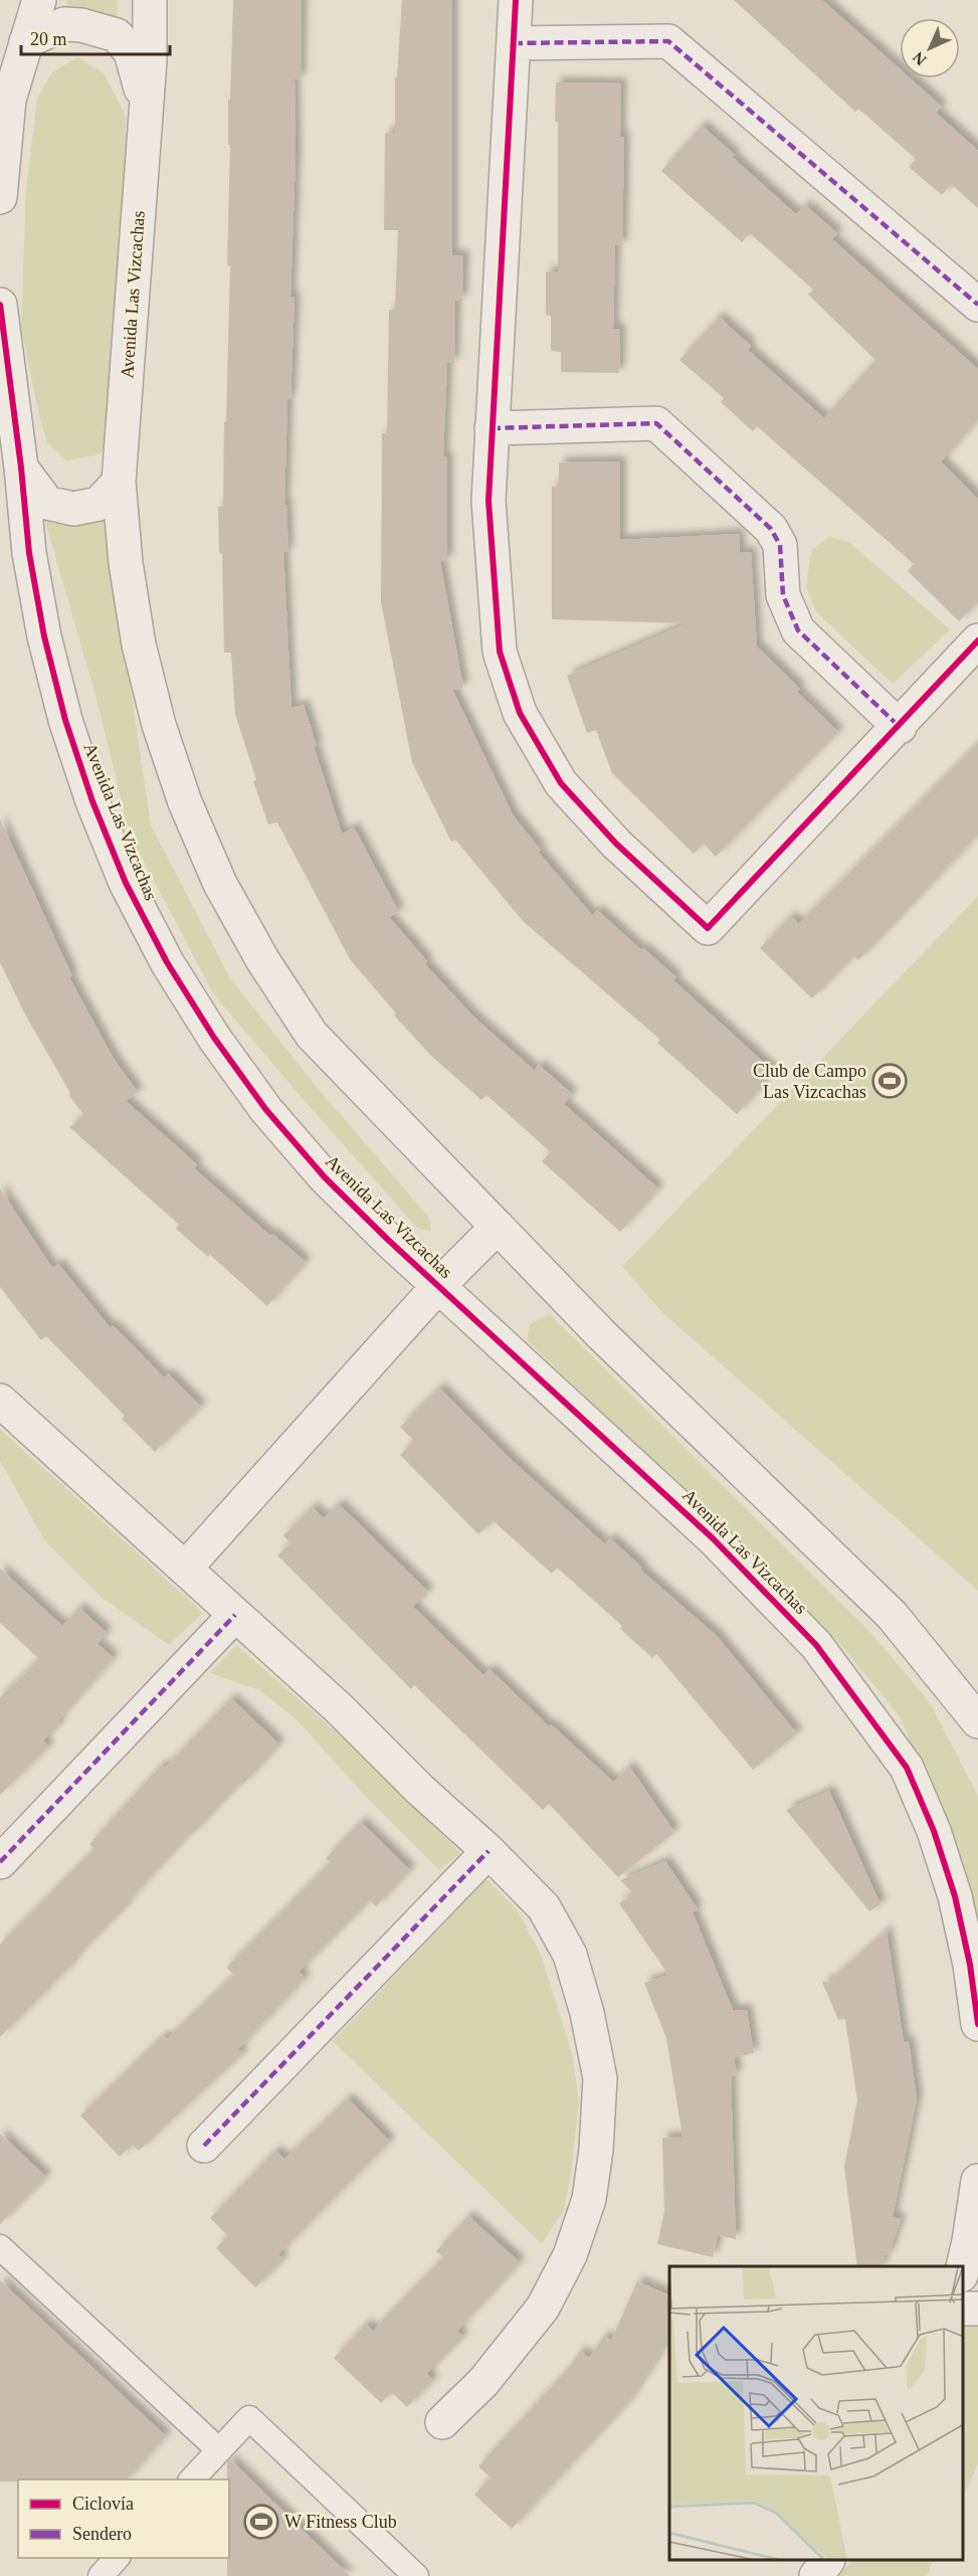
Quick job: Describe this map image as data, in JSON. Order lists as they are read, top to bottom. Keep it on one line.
{"streets":{"street":["Avenida Las Vizcachas"]},"places":{"sports":["Club de Campo Las Vizcachas","W Fitness Club"]},"legend":["Ciclovía","Sendero"],"scale_bar":"20 m","north":"bottom left"}
